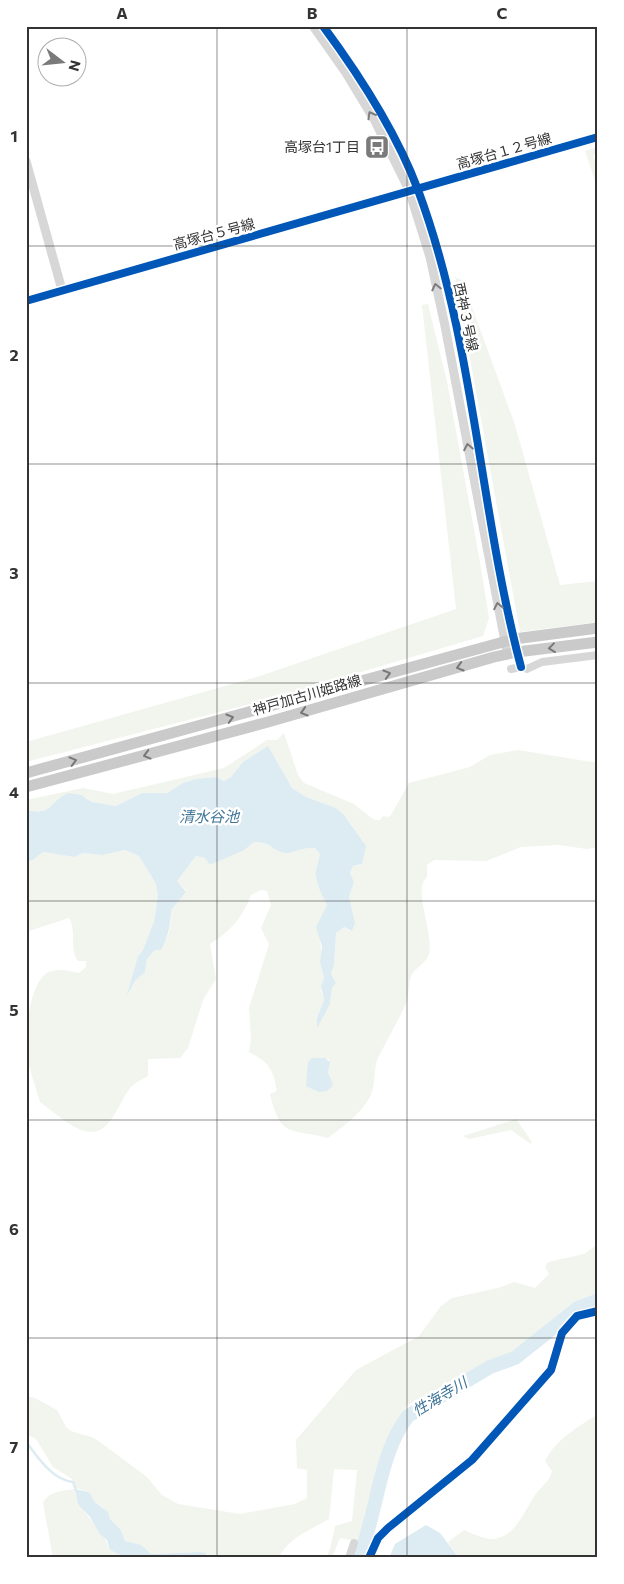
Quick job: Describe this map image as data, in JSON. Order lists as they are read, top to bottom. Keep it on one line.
{"streets":{"main road":["神戸加古川姫路線"],"street":["高塚台１２号線","高塚台５号線","西神３号線"]},"crossings":[["高塚台１２号線","高塚台５号線"],["高塚台１２号線","西神３号線"],["高塚台５号線","西神３号線"],["西神３号線","神戸加古川姫路線"]],"water":["清水谷池","性海寺川"],"places":{"bus stop":["高塚台1丁目"]},"north":"right","grid":{"columns":["A","B","C"],"rows":["1","2","3","4","5","6","7"]}}
